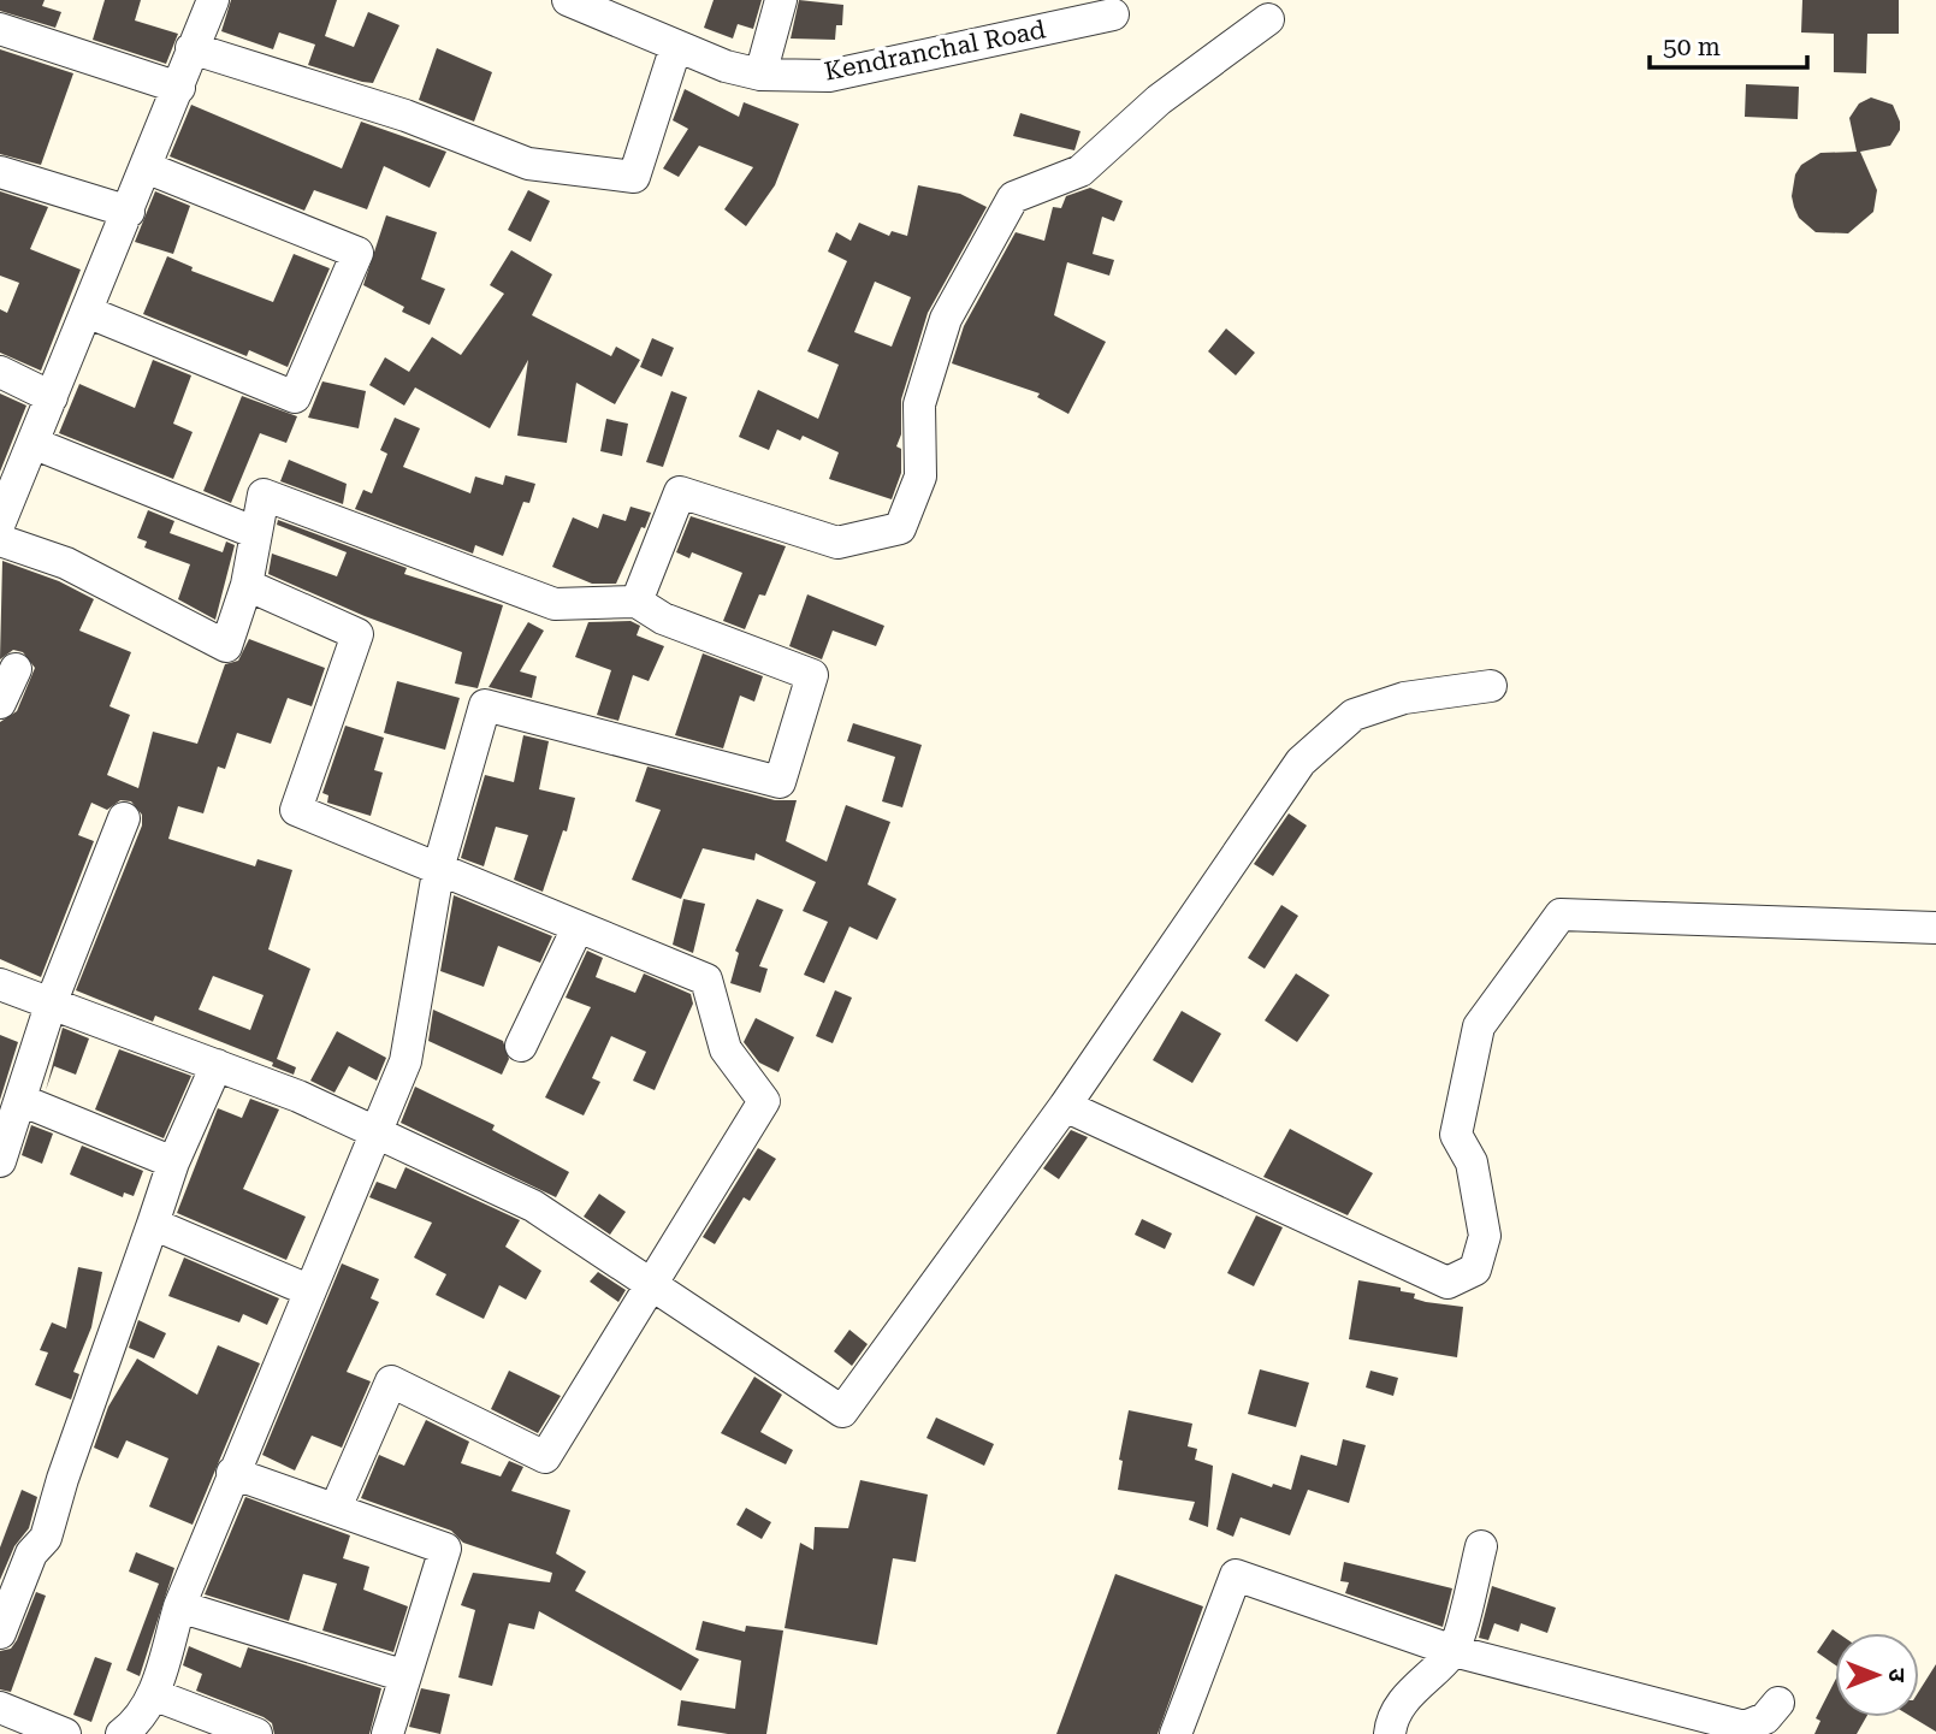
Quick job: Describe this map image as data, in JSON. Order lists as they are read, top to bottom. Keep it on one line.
{"streets":{"street":["Kendranchal Road"]},"scale_bar":"50 m","north":"right"}
